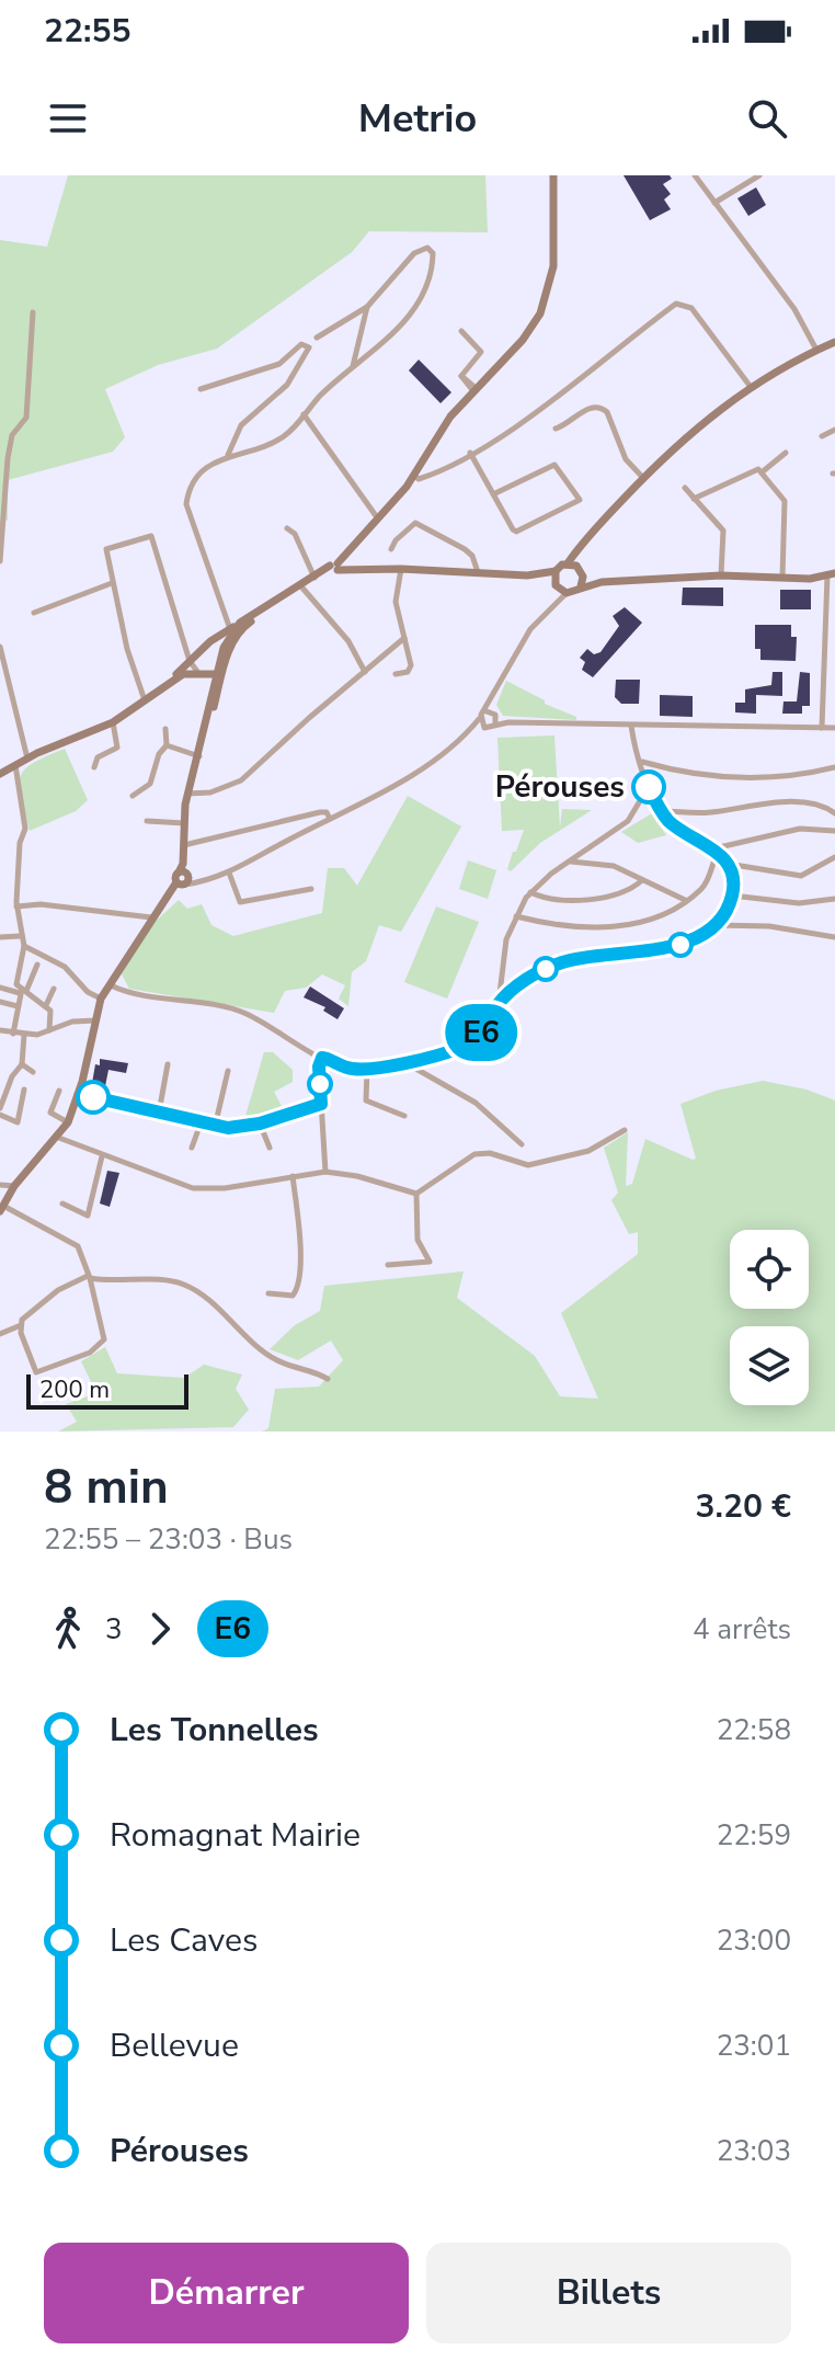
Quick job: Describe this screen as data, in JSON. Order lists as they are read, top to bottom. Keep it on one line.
{"places":["Pérouses"],"lines":["bus line E6"],"scale_bar":"200 m","page":{"status":"22:55","header":"Metrio","on_map":"E6","scale":"200 m","heading":["8 min","22:55 – 23:03 · Bus","3.20 €"],"legs":["3","E6","4 arrêts"],"list":[{"name":"Les Tonnelles","value":"22:58"},{"name":"Romagnat Mairie","value":"22:59"},{"name":"Les Caves","value":"23:00"},{"name":"Bellevue","value":"23:01"},{"name":"Pérouses","value":"23:03"}],"buttons":["Démarrer","Billets"]}}
